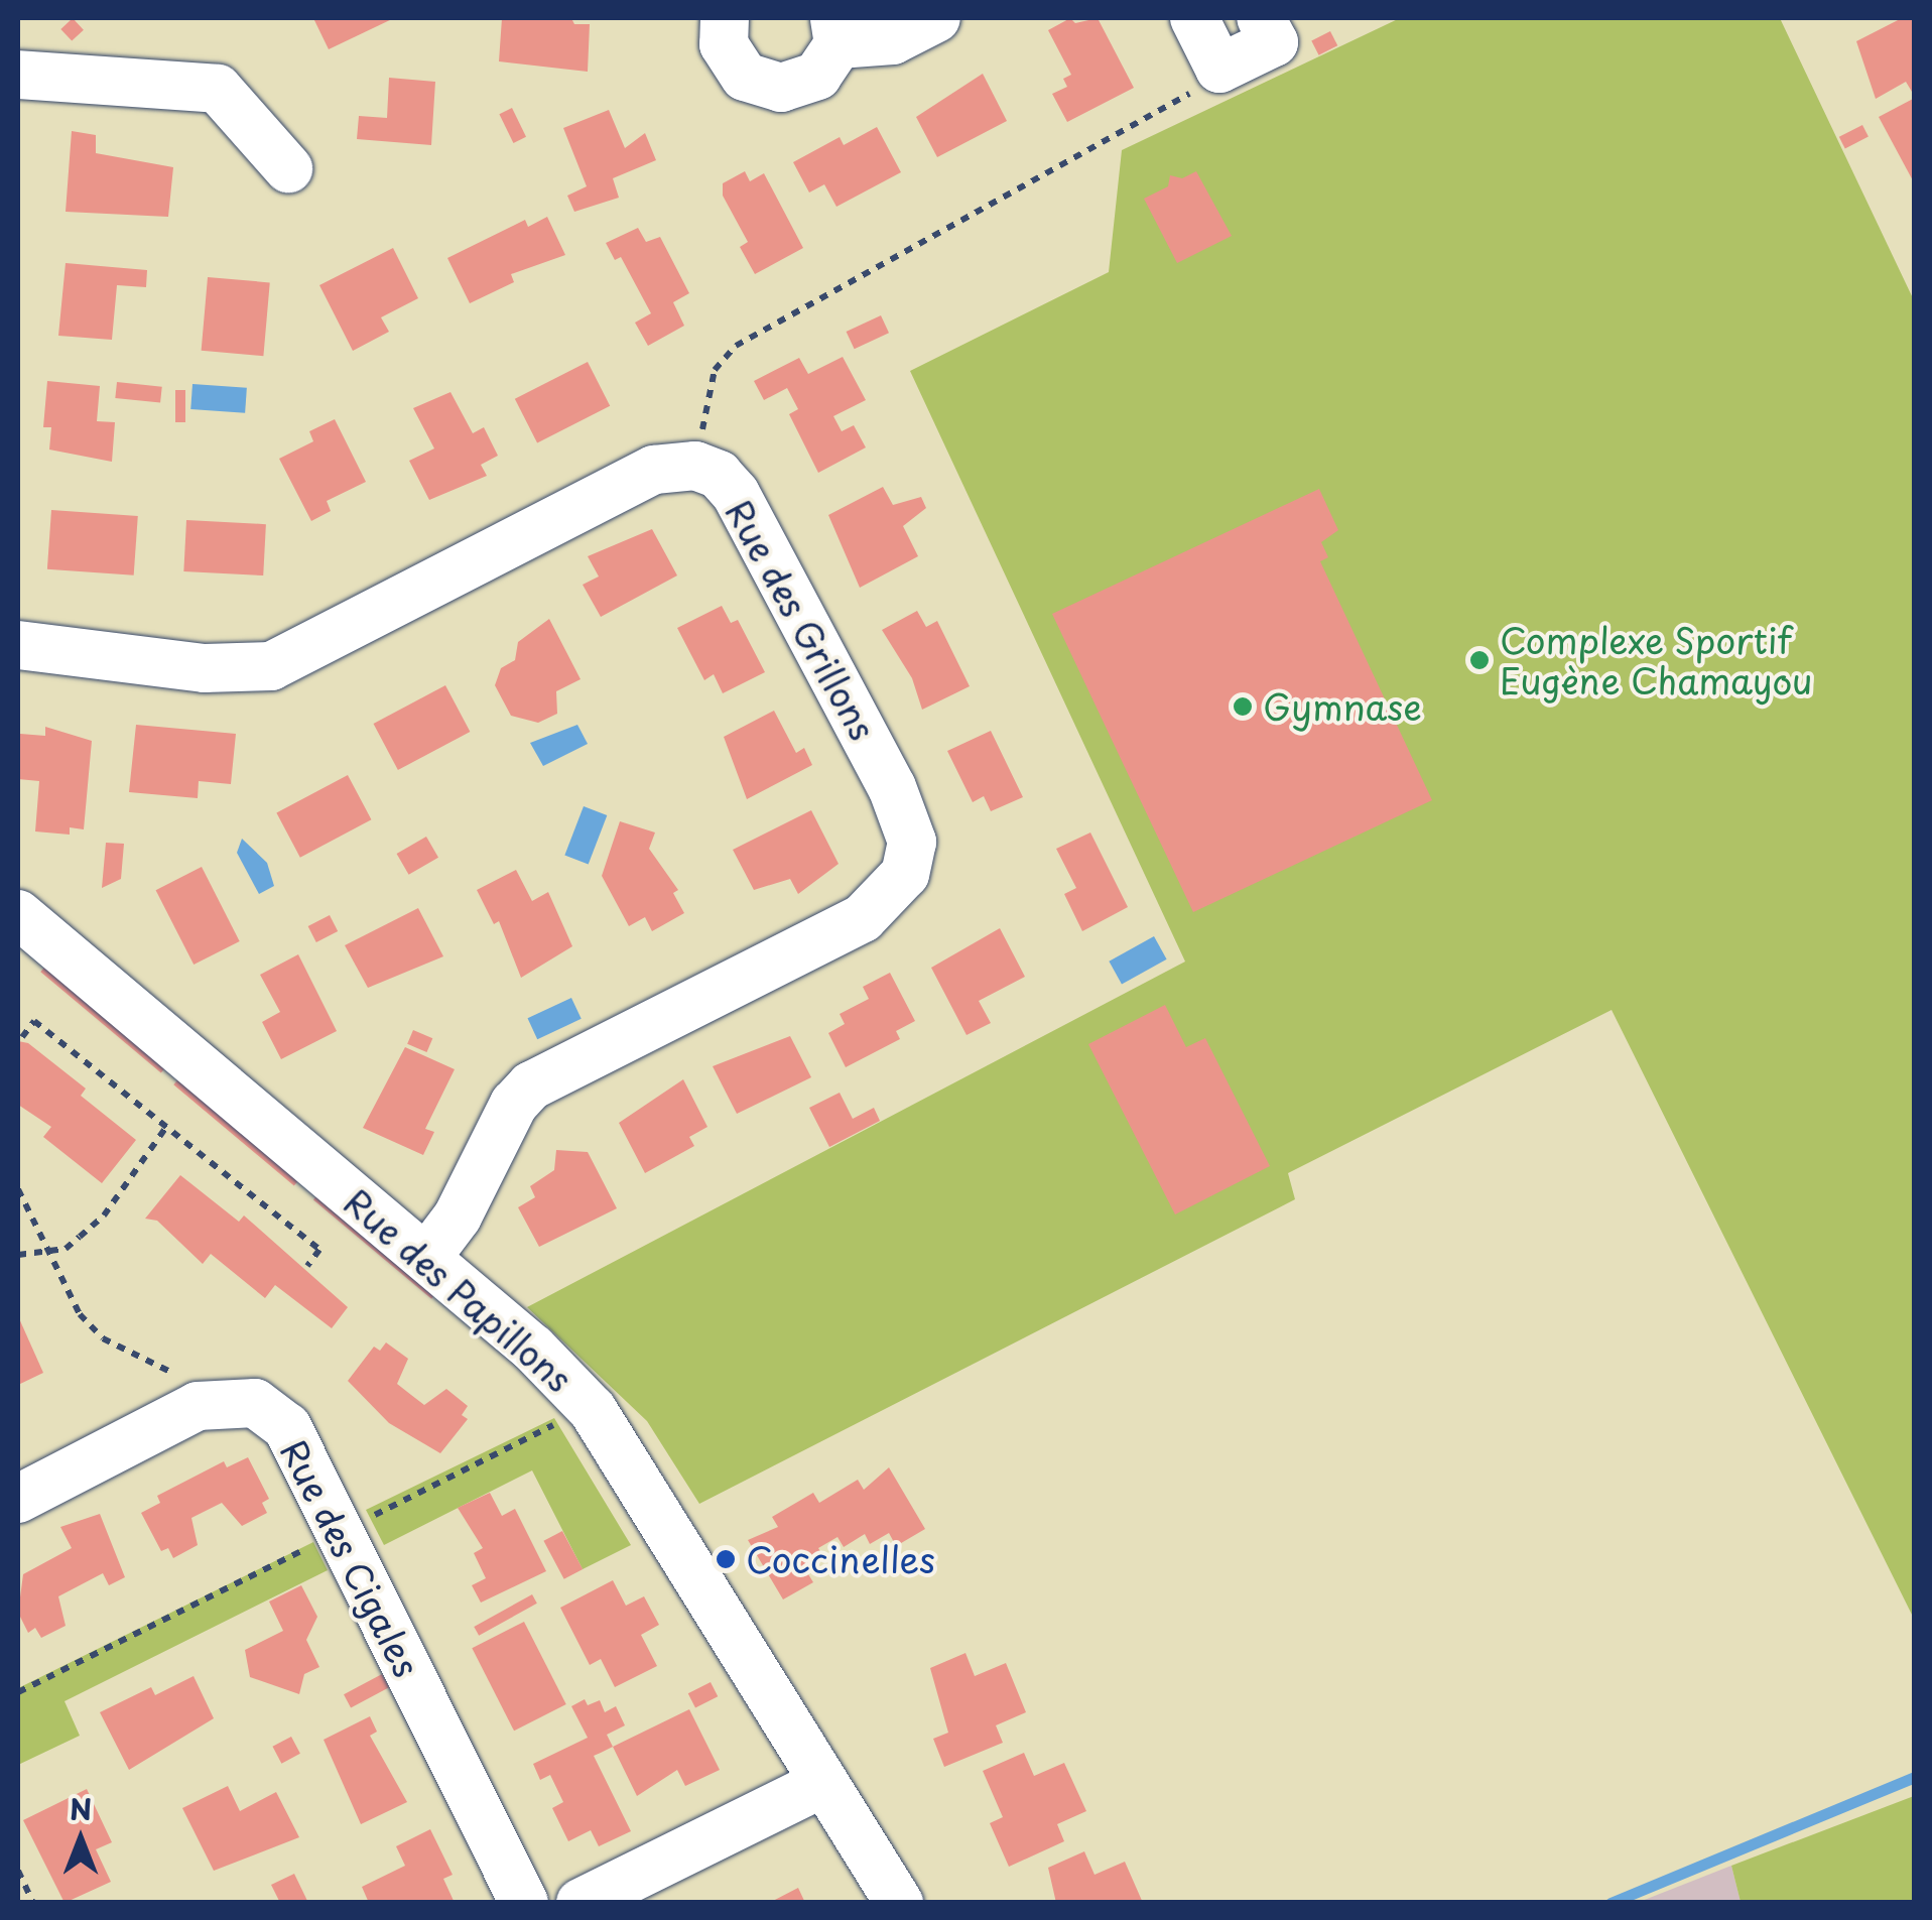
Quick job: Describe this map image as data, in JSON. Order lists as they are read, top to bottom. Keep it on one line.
{"streets":{"street":["Rue des Grillons","Rue des Papillons","Rue des Cigales"]},"crossings":[["Rue des Grillons","Rue des Papillons"]],"places":["Complexe Sportif Eugène Chamayou","Gymnase","Coccinelles"],"north":"top"}
